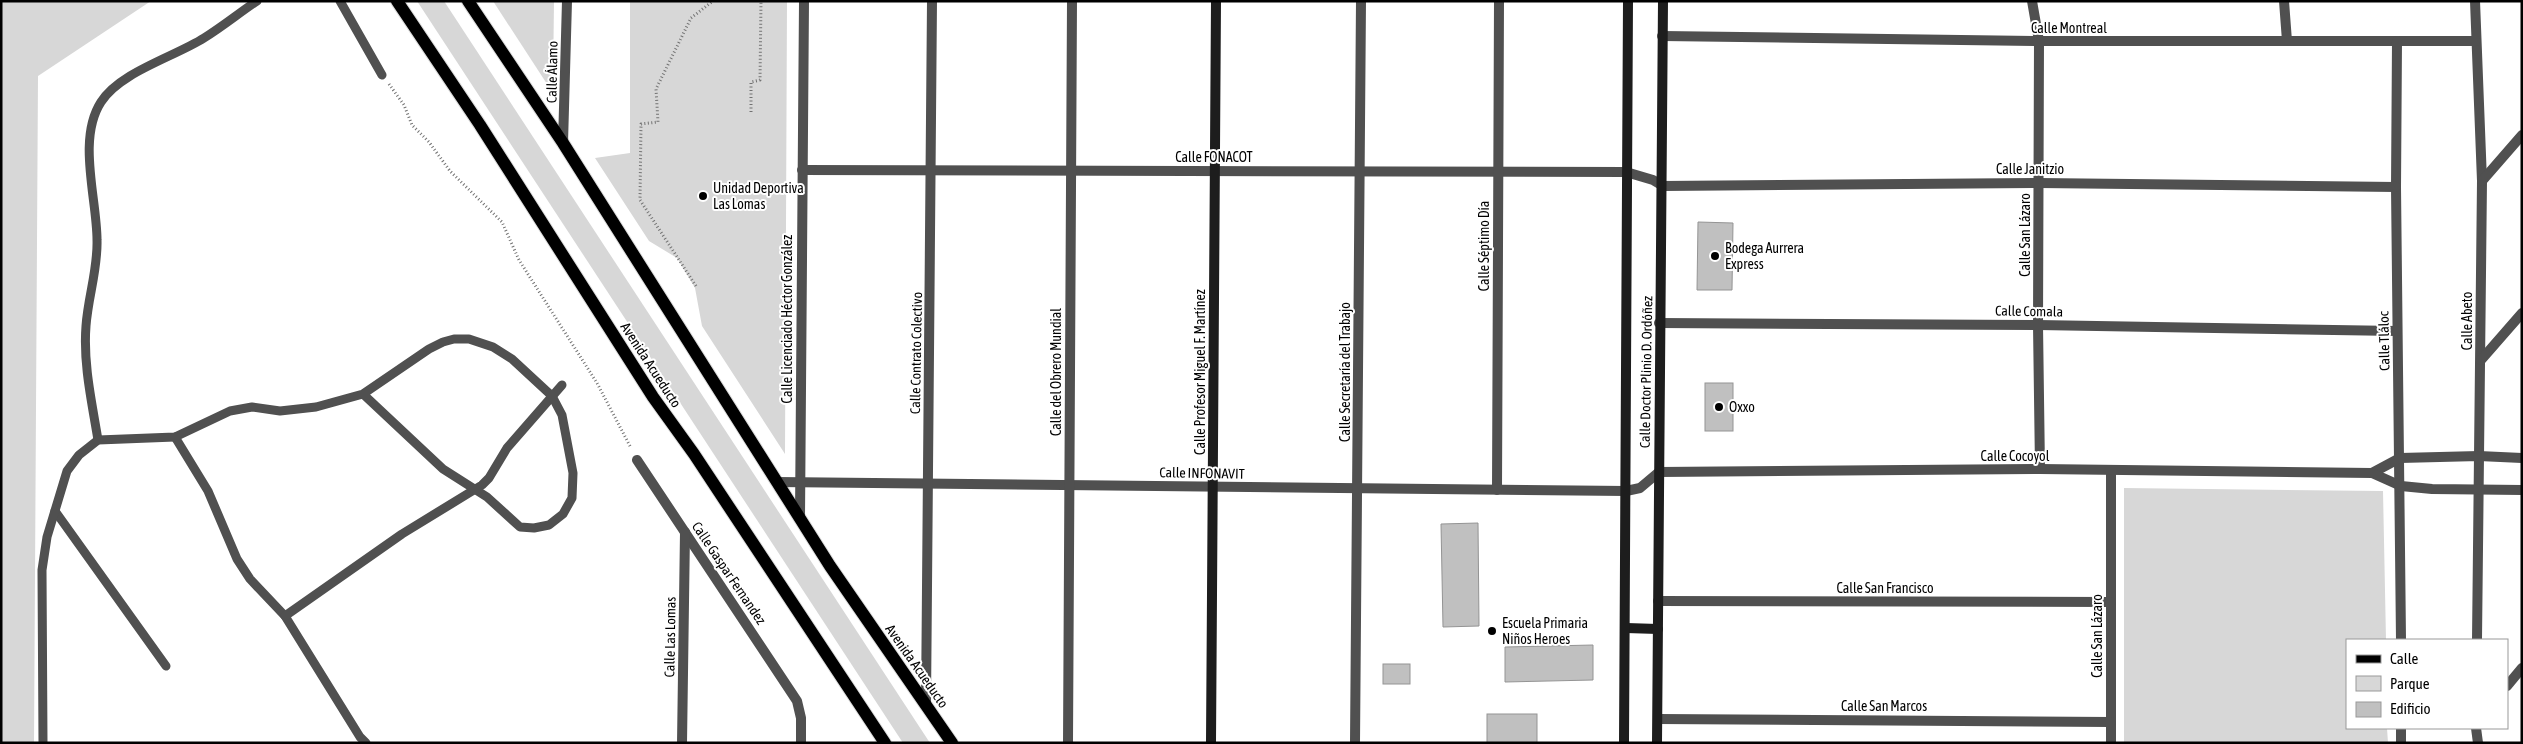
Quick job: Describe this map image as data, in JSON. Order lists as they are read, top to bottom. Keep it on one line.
{"streets":{"main road":["Avenida Acueducto"],"street":["Calle Montreal","Calle Álamo","Calle FONACOT","Calle Janitzio","Calle San Lázaro","Calle Séptimo Día","Calle Comala","Calle Licenciado Héctor González","Calle Abeto","Calle Tláloc","Calle Contrato Colectivo","Calle del Obrero Mundial","Calle Profesor Miguel F. Martínez","Calle Secretaría del Trabajo","Calle Doctor Plinio D. Ordóñez","Calle Cocoyol","Calle INFONAVIT","Calle Gaspar Fernandez","Calle San Francisco","Calle Las Lomas","Calle San Marcos"]},"crossings":[["Calle Montreal","Calle San Lázaro"],["Calle Montreal","Calle Abeto"],["Calle Montreal","Calle Tláloc"],["Calle Montreal","Calle Doctor Plinio D. Ordóñez"],["Calle Álamo","Avenida Acueducto"],["Calle FONACOT","Calle Janitzio"],["Calle FONACOT","Calle Séptimo Día"],["Calle FONACOT","Calle Licenciado Héctor González"],["Calle FONACOT","Calle Contrato Colectivo"],["Calle FONACOT","Calle del Obrero Mundial"],["Calle FONACOT","Calle Profesor Miguel F. Martínez"],["Calle FONACOT","Calle Secretaría del Trabajo"],["Calle FONACOT","Calle Doctor Plinio D. Ordóñez"],["Calle Janitzio","Calle San Lázaro"],["Calle Janitzio","Calle Tláloc"],["Calle Janitzio","Calle Doctor Plinio D. Ordóñez"],["Calle San Lázaro","Calle Comala"],["Calle San Lázaro","Calle Cocoyol"],["Calle San Lázaro","Calle San Francisco"],["Calle San Lázaro","Calle San Marcos"],["Calle Séptimo Día","Calle INFONAVIT"],["Calle Comala","Calle Tláloc"],["Calle Comala","Calle Doctor Plinio D. Ordóñez"],["Calle Licenciado Héctor González","Avenida Acueducto"],["Calle Licenciado Héctor González","Calle INFONAVIT"],["Calle Tláloc","Calle Cocoyol"],["Calle Contrato Colectivo","Avenida Acueducto"],["Calle Contrato Colectivo","Calle INFONAVIT"],["Avenida Acueducto","Calle INFONAVIT"],["Calle del Obrero Mundial","Calle INFONAVIT"],["Calle Profesor Miguel F. Martínez","Calle INFONAVIT"],["Calle Secretaría del Trabajo","Calle INFONAVIT"],["Calle Doctor Plinio D. Ordóñez","Calle Cocoyol"],["Calle Doctor Plinio D. Ordóñez","Calle INFONAVIT"],["Calle Doctor Plinio D. Ordóñez","Calle San Francisco"],["Calle Doctor Plinio D. Ordóñez","Calle San Marcos"],["Calle Gaspar Fernandez","Calle Las Lomas"]],"places":["Unidad Deportiva Las Lomas","Bodega Aurrera Express","Oxxo","Escuela Primaria Niños Heroes"],"legend":["Calle","Parque","Edificio"]}
